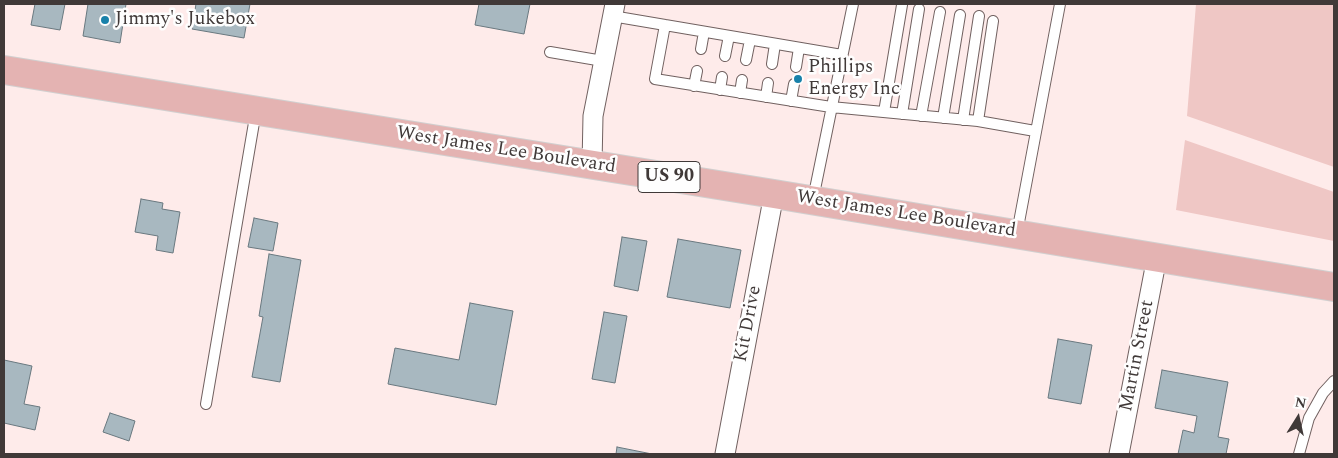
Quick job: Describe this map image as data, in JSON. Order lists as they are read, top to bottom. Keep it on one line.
{"streets":{"main road":["West James Lee Boulevard","US 90"],"street":["Kit Drive","Martin Street"]},"crossings":[["West James Lee Boulevard","Kit Drive"],["West James Lee Boulevard","Martin Street"]],"places":["Jimmy's Jukebox","Phillips Energy Inc"],"north":"top"}
